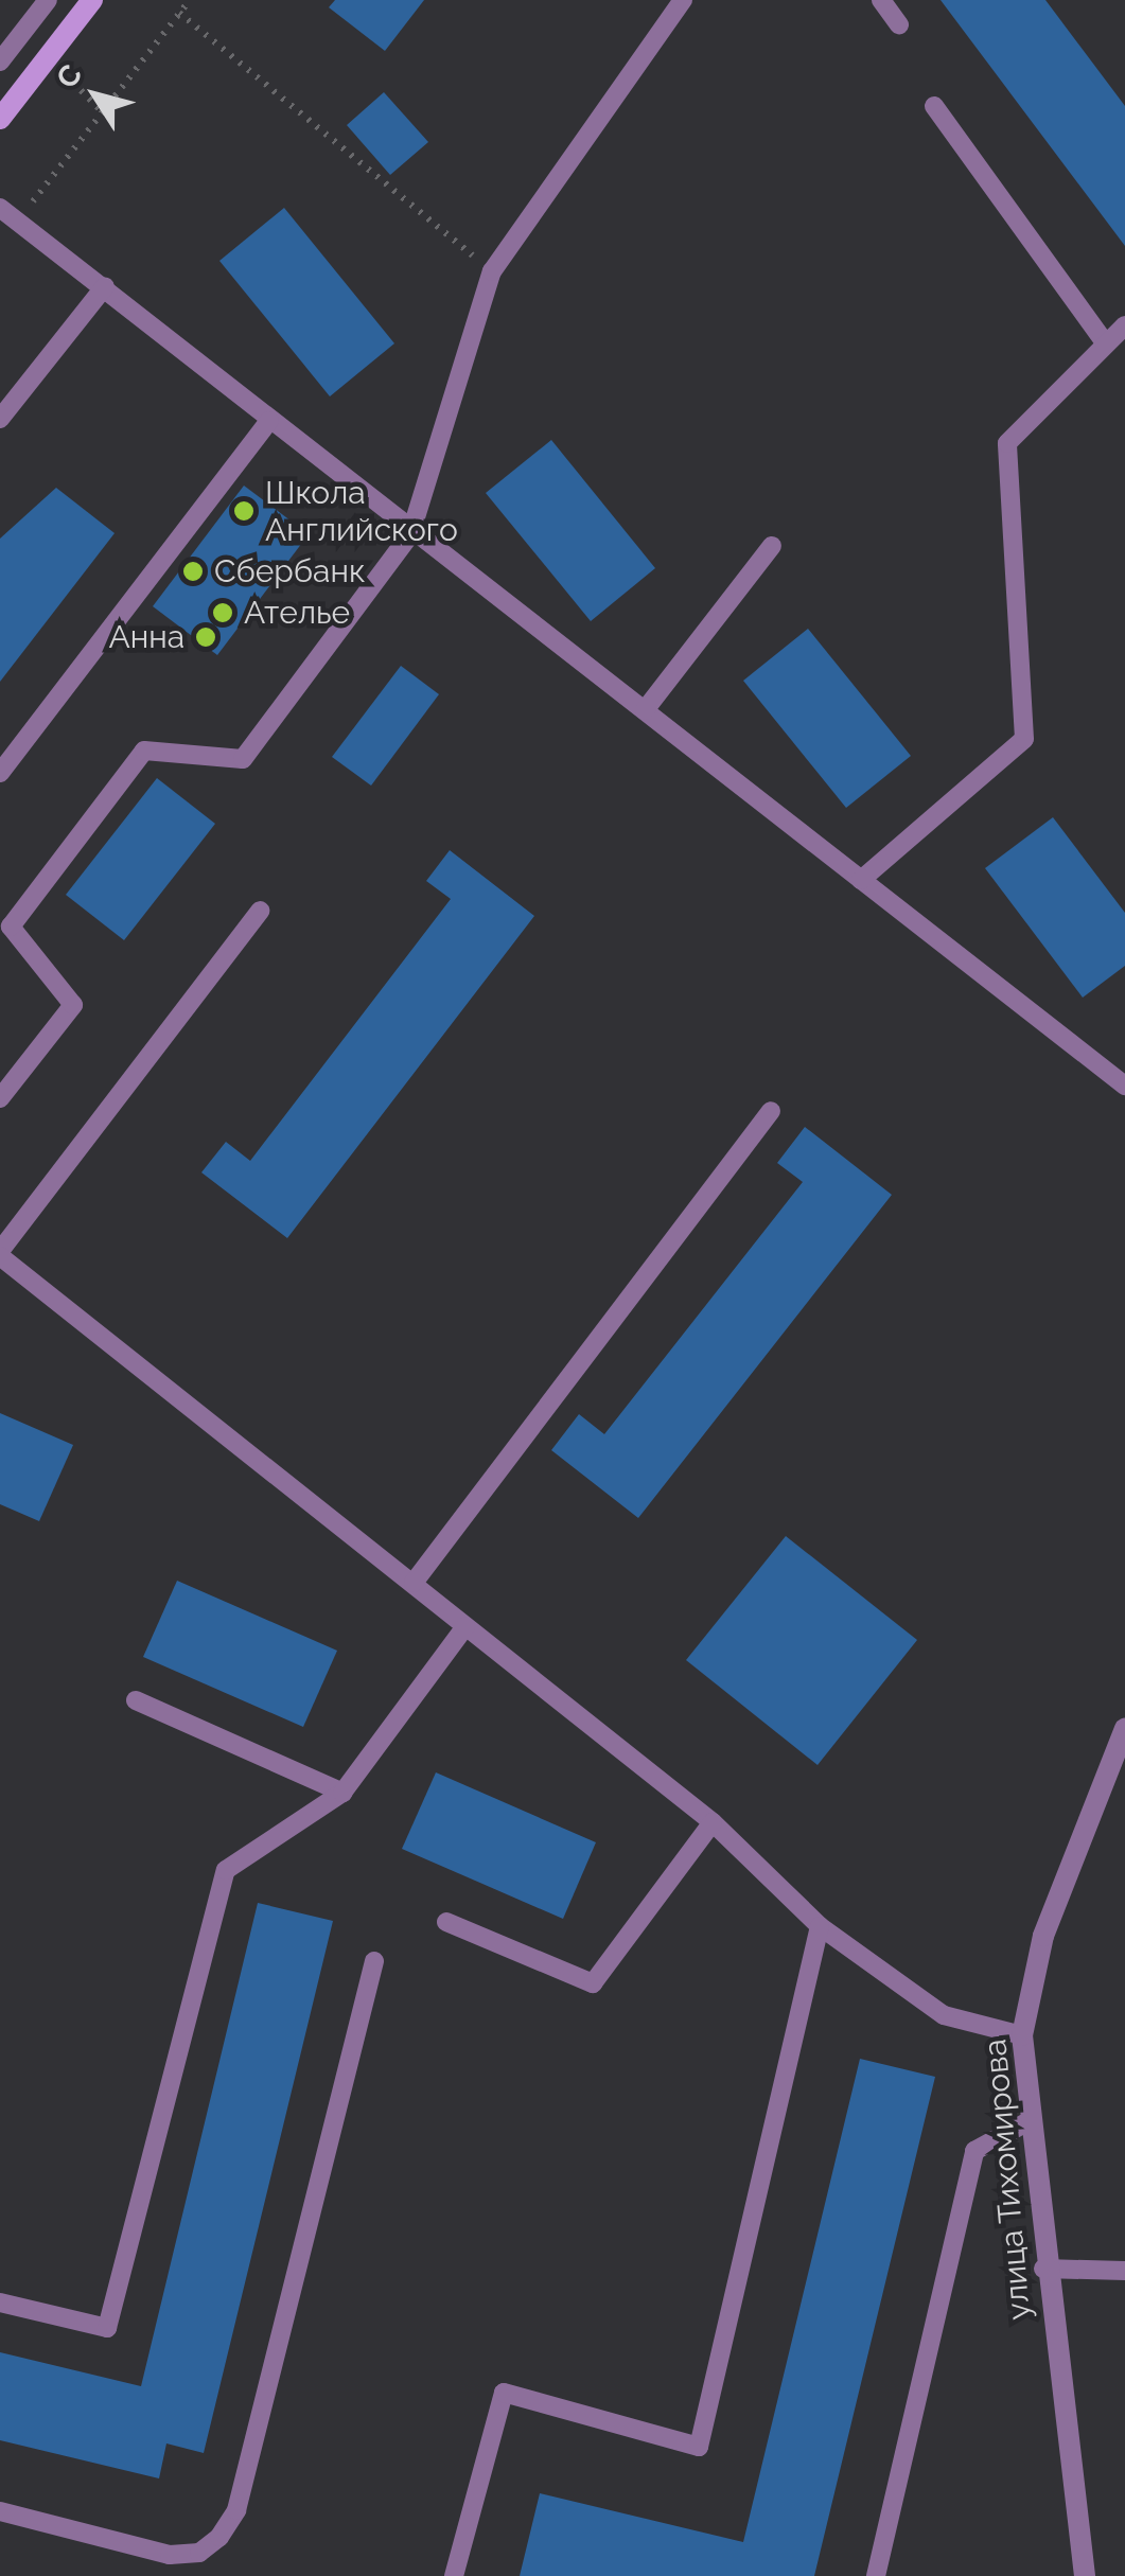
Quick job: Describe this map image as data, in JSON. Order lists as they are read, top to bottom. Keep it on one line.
{"streets":{"street":["улица Тихомирова"]},"places":["Школа Английского","Сбербанк","Ателье","Анна"],"north":"top left"}
